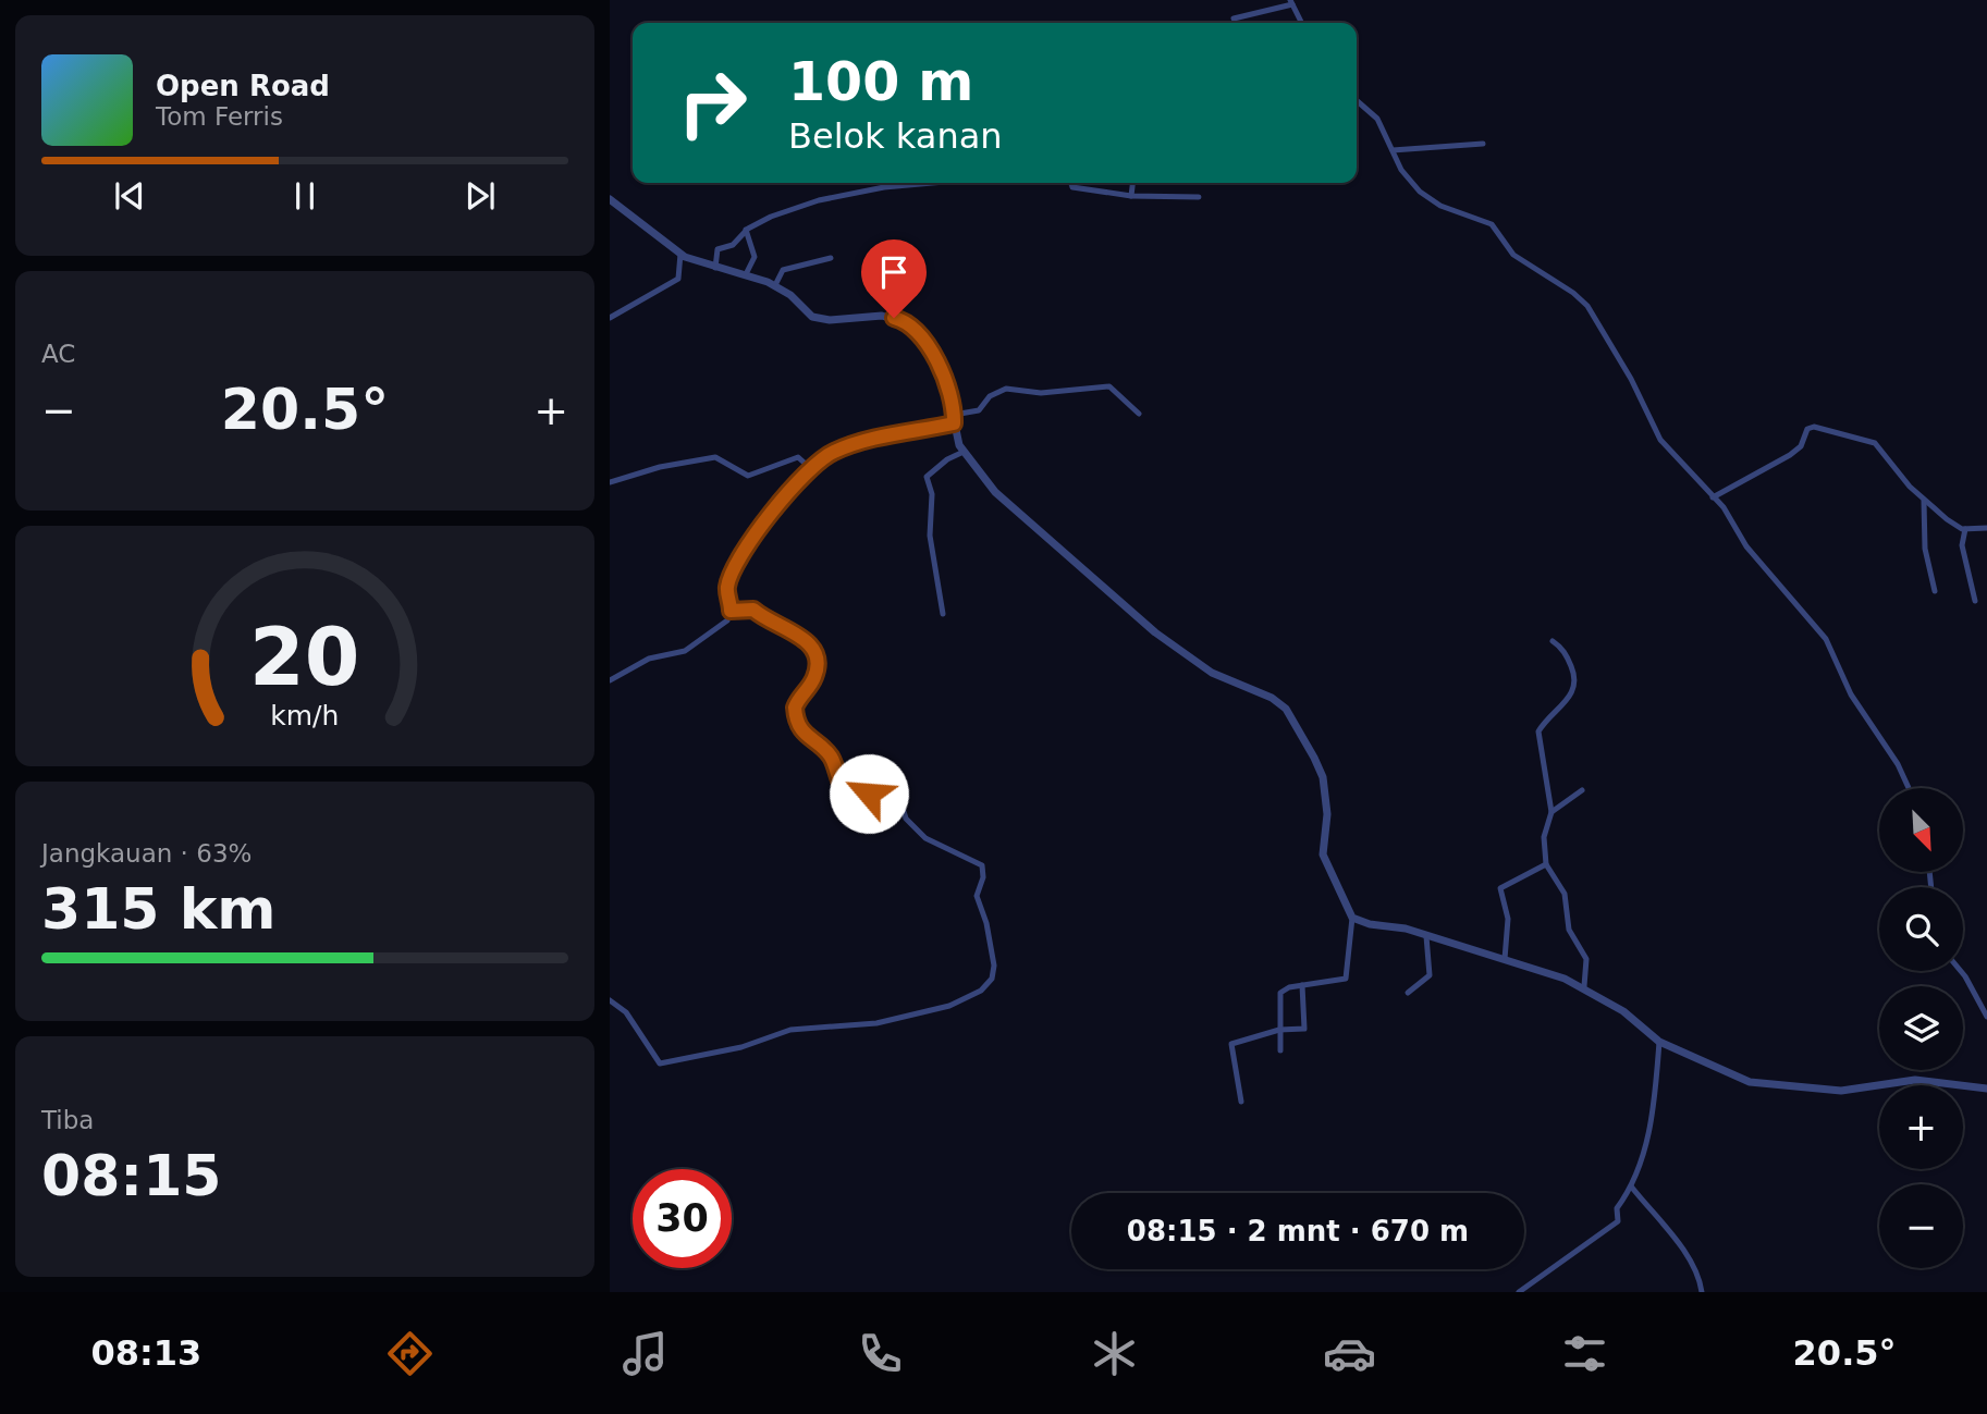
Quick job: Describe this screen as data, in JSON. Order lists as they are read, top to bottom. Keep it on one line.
{"north":"bottom right","page":{"turn":["100 m","Belok kanan"],"song":["Open Road","Tom Ferris"],"tile":["AC",["Jangkauan · 63%","315 km"],["Tiba","08:15"]],"heat":["−","20.5°","+"],"map_buttons":["+","−"],"limit":"30","trip":"08:15 · 2 mnt · 670 m","tabs":["08:13","20.5°"],"gauge":["20","km/h"]}}
